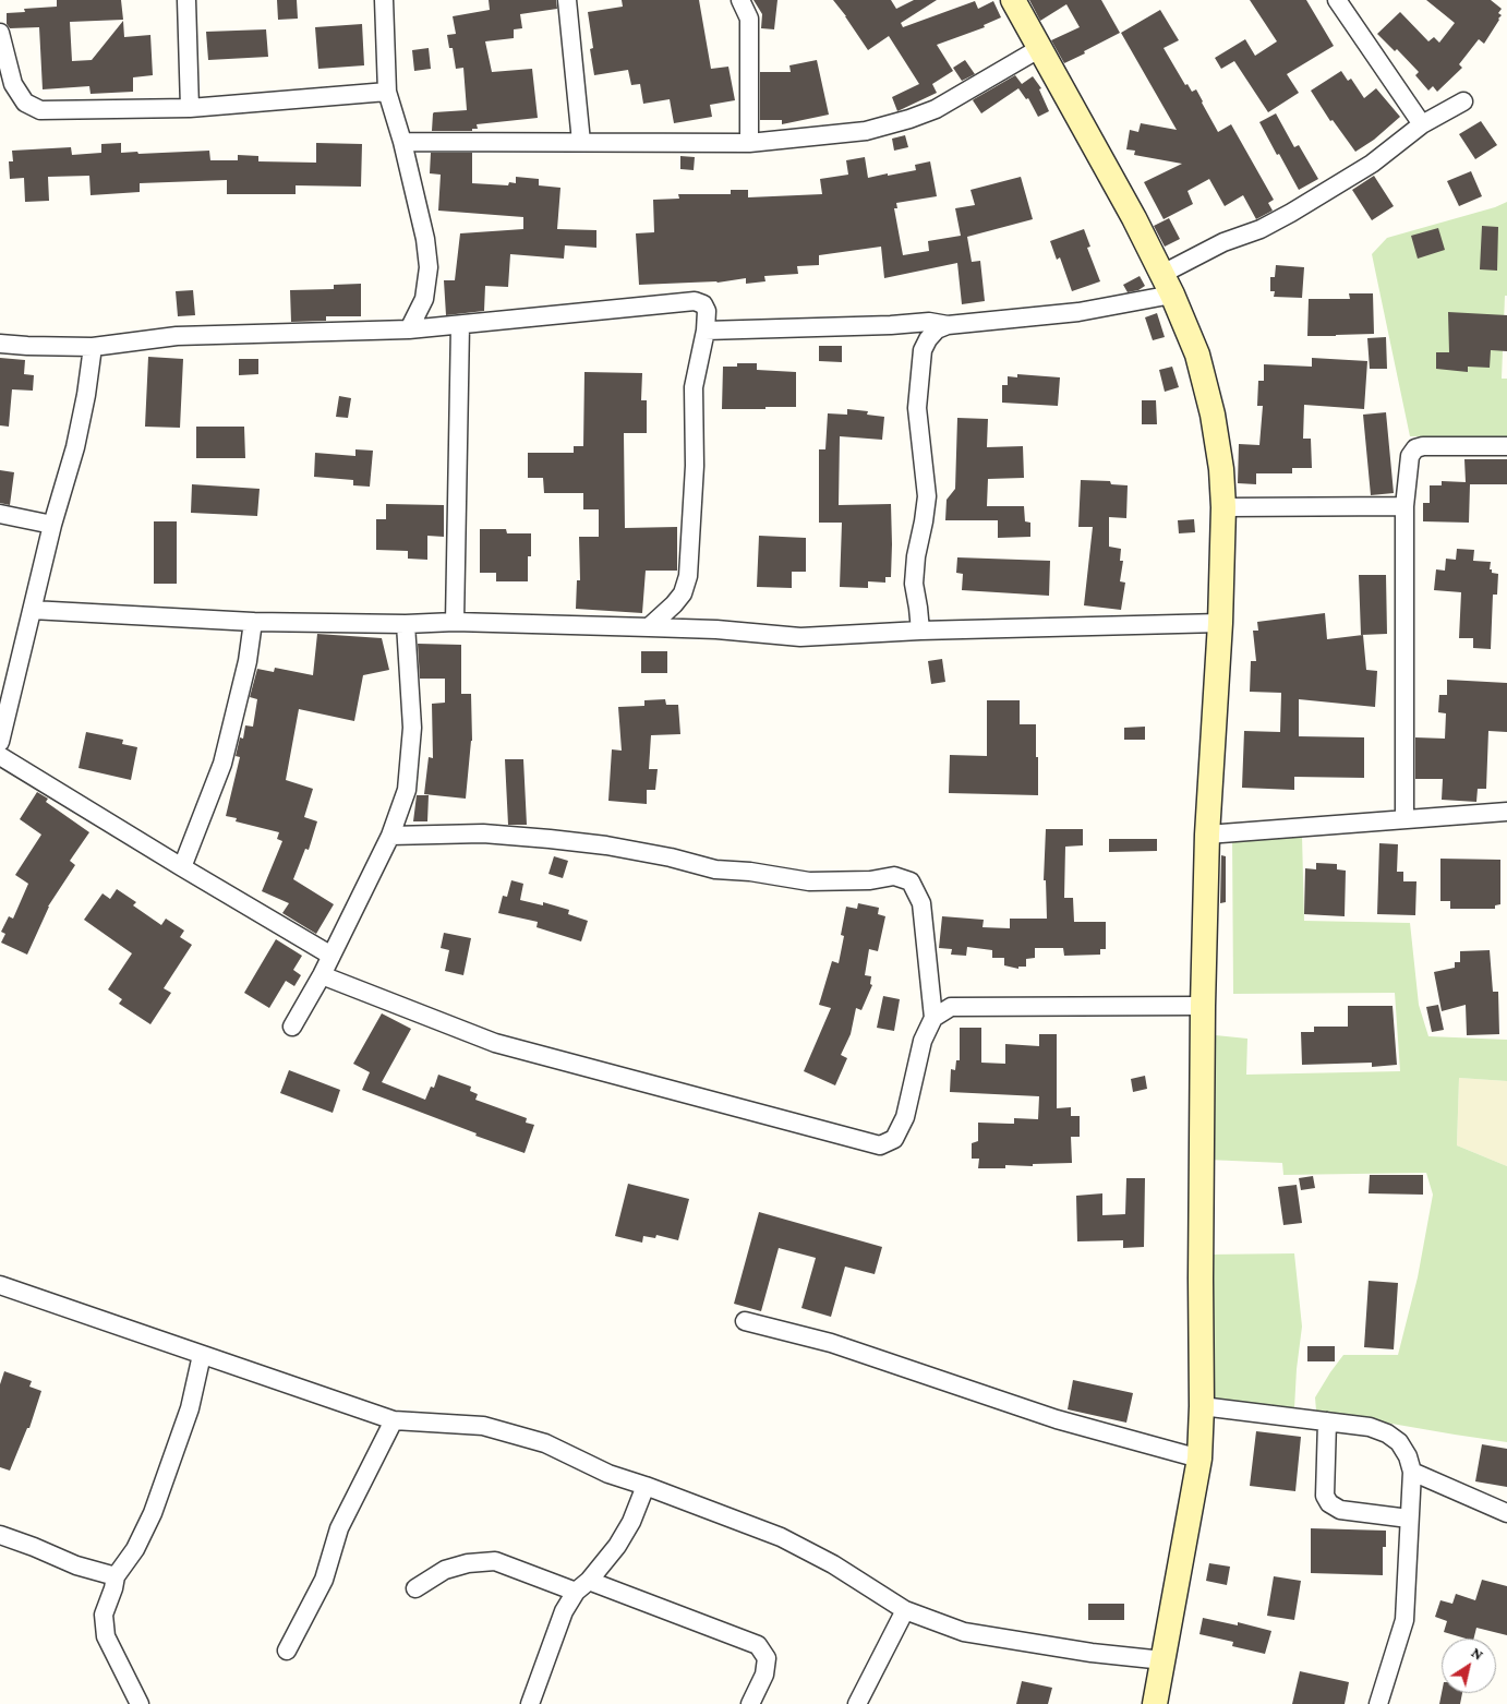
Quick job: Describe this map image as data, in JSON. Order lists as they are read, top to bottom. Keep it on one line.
{"north":"top right"}
